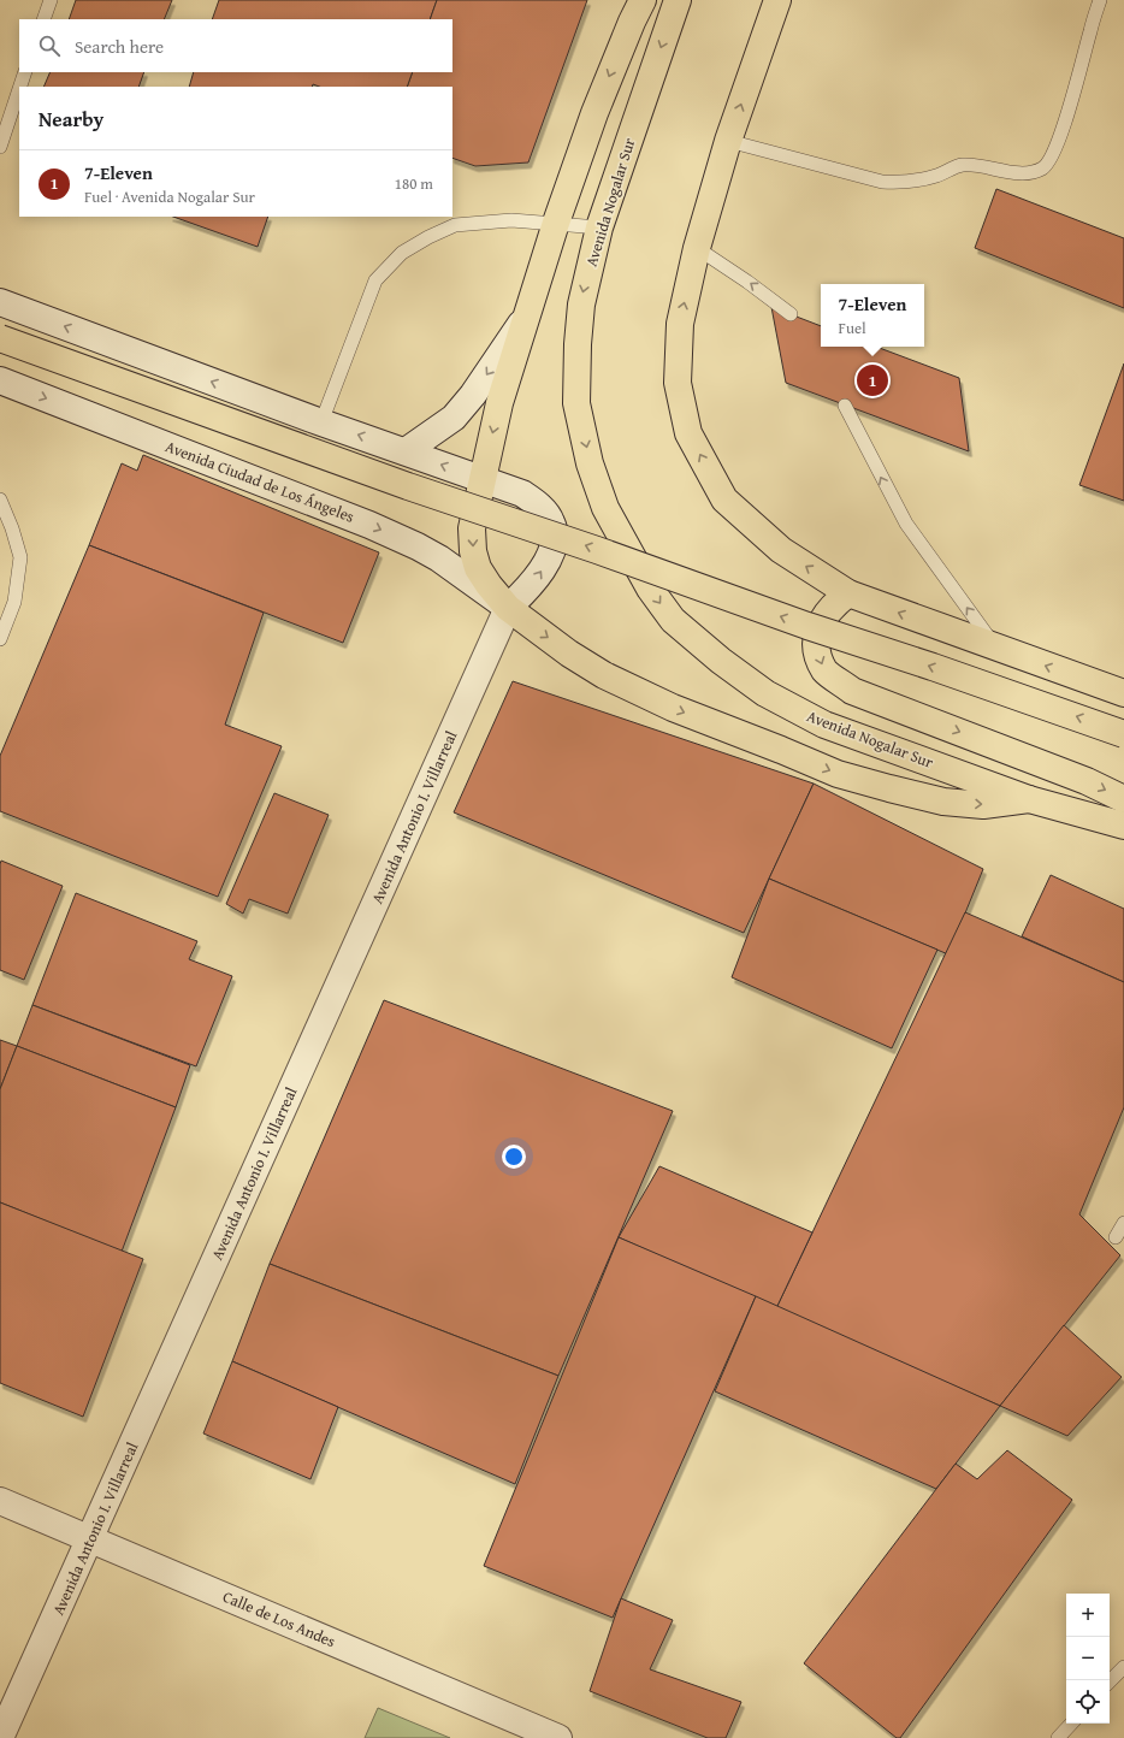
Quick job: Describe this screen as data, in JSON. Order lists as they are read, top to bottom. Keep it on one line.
{"streets":{"highway":["Avenida Nogalar Sur"],"street":["Avenida Ciudad de Los Ángeles","Avenida Antonio I. Villarreal","Calle de Los Andes"]},"crossings":[["Avenida Ciudad de Los Ángeles","Avenida Antonio I. Villarreal"],["Avenida Antonio I. Villarreal","Calle de Los Andes"]],"one_way":["Avenida Nogalar Sur"],"page":{"search":"Search here","heading":"Nearby","list":[{"mark":"1","name":"7-Eleven","note":"Fuel · Avenida Nogalar Sur","value":"180 m"}],"popup":["7-Eleven","Fuel"],"pins":"1","map_buttons":["+","−"]}}
